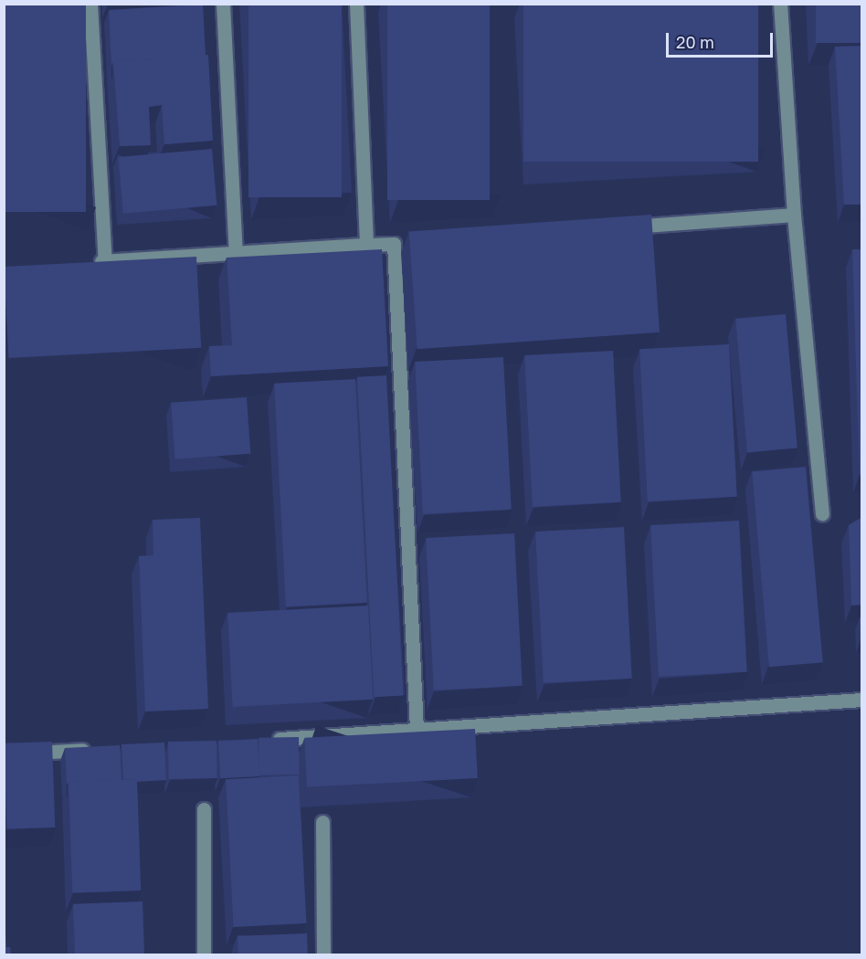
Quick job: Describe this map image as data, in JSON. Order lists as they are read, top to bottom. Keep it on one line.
{"scale_bar":"20 m"}
